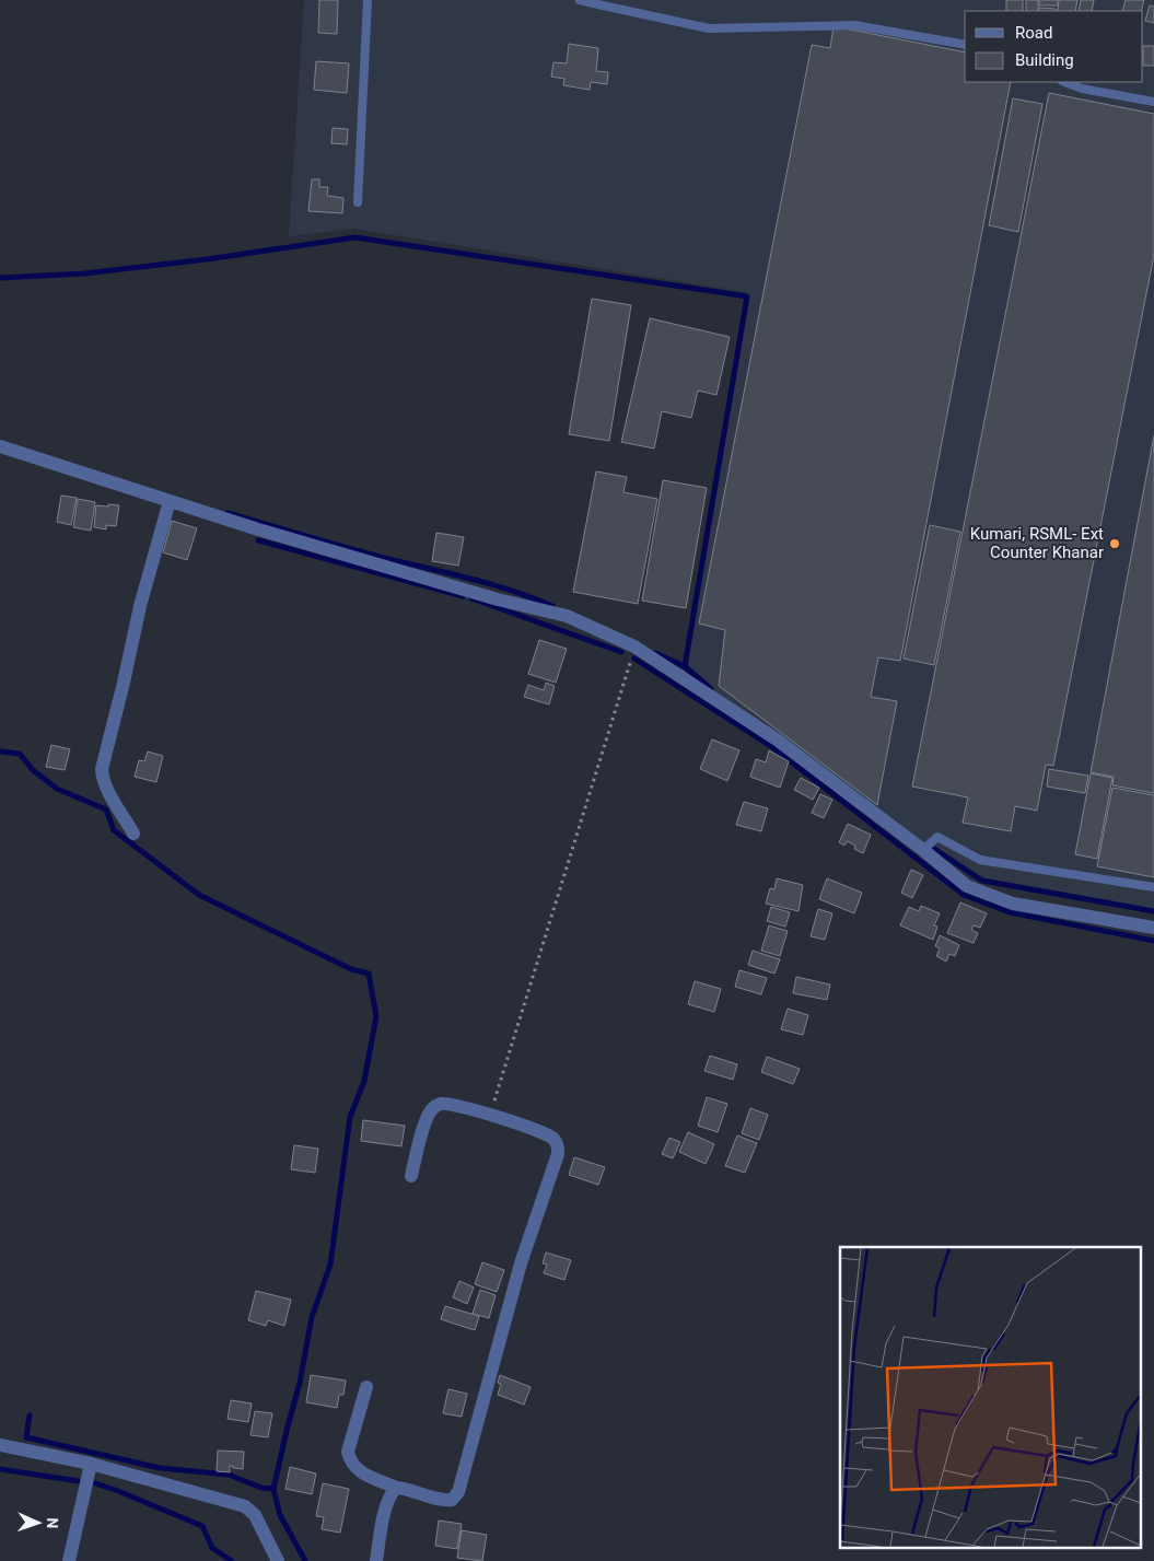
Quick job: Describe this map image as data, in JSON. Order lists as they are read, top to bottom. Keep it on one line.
{"places":["Kumari, RSML- Ext Counter Khanar"],"legend":["Road","Building"],"north":"right"}
